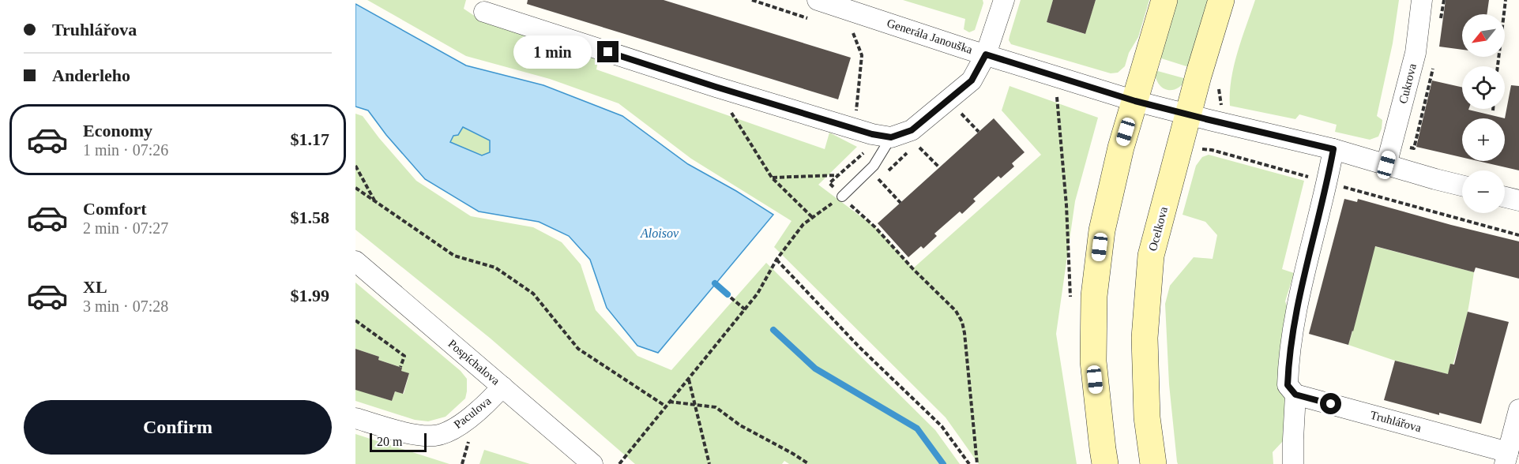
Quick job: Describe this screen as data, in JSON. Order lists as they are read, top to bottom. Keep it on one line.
{"streets":{"street":["Generála Janouška","Cukrova","Ocelkova","Pospíchalova","Paculova","Truhlářova"]},"crossings":[["Generála Janouška","Cukrova"],["Generála Janouška","Ocelkova"],["Pospíchalova","Paculova"]],"water":["Aloisov"],"scale_bar":"20 m","north":"bottom left","page":{"banner":["Truhlářova","Anderleho"],"map_buttons":["+","−"],"bubble":"1 min","list":[{"name":"Economy","note":"1 min · 07:26","value":"$1.17"},{"name":"Comfort","note":"2 min · 07:27","value":"$1.58"},{"name":"XL","note":"3 min · 07:28","value":"$1.99"}],"buttons":"Confirm","scale":"20 m"}}
